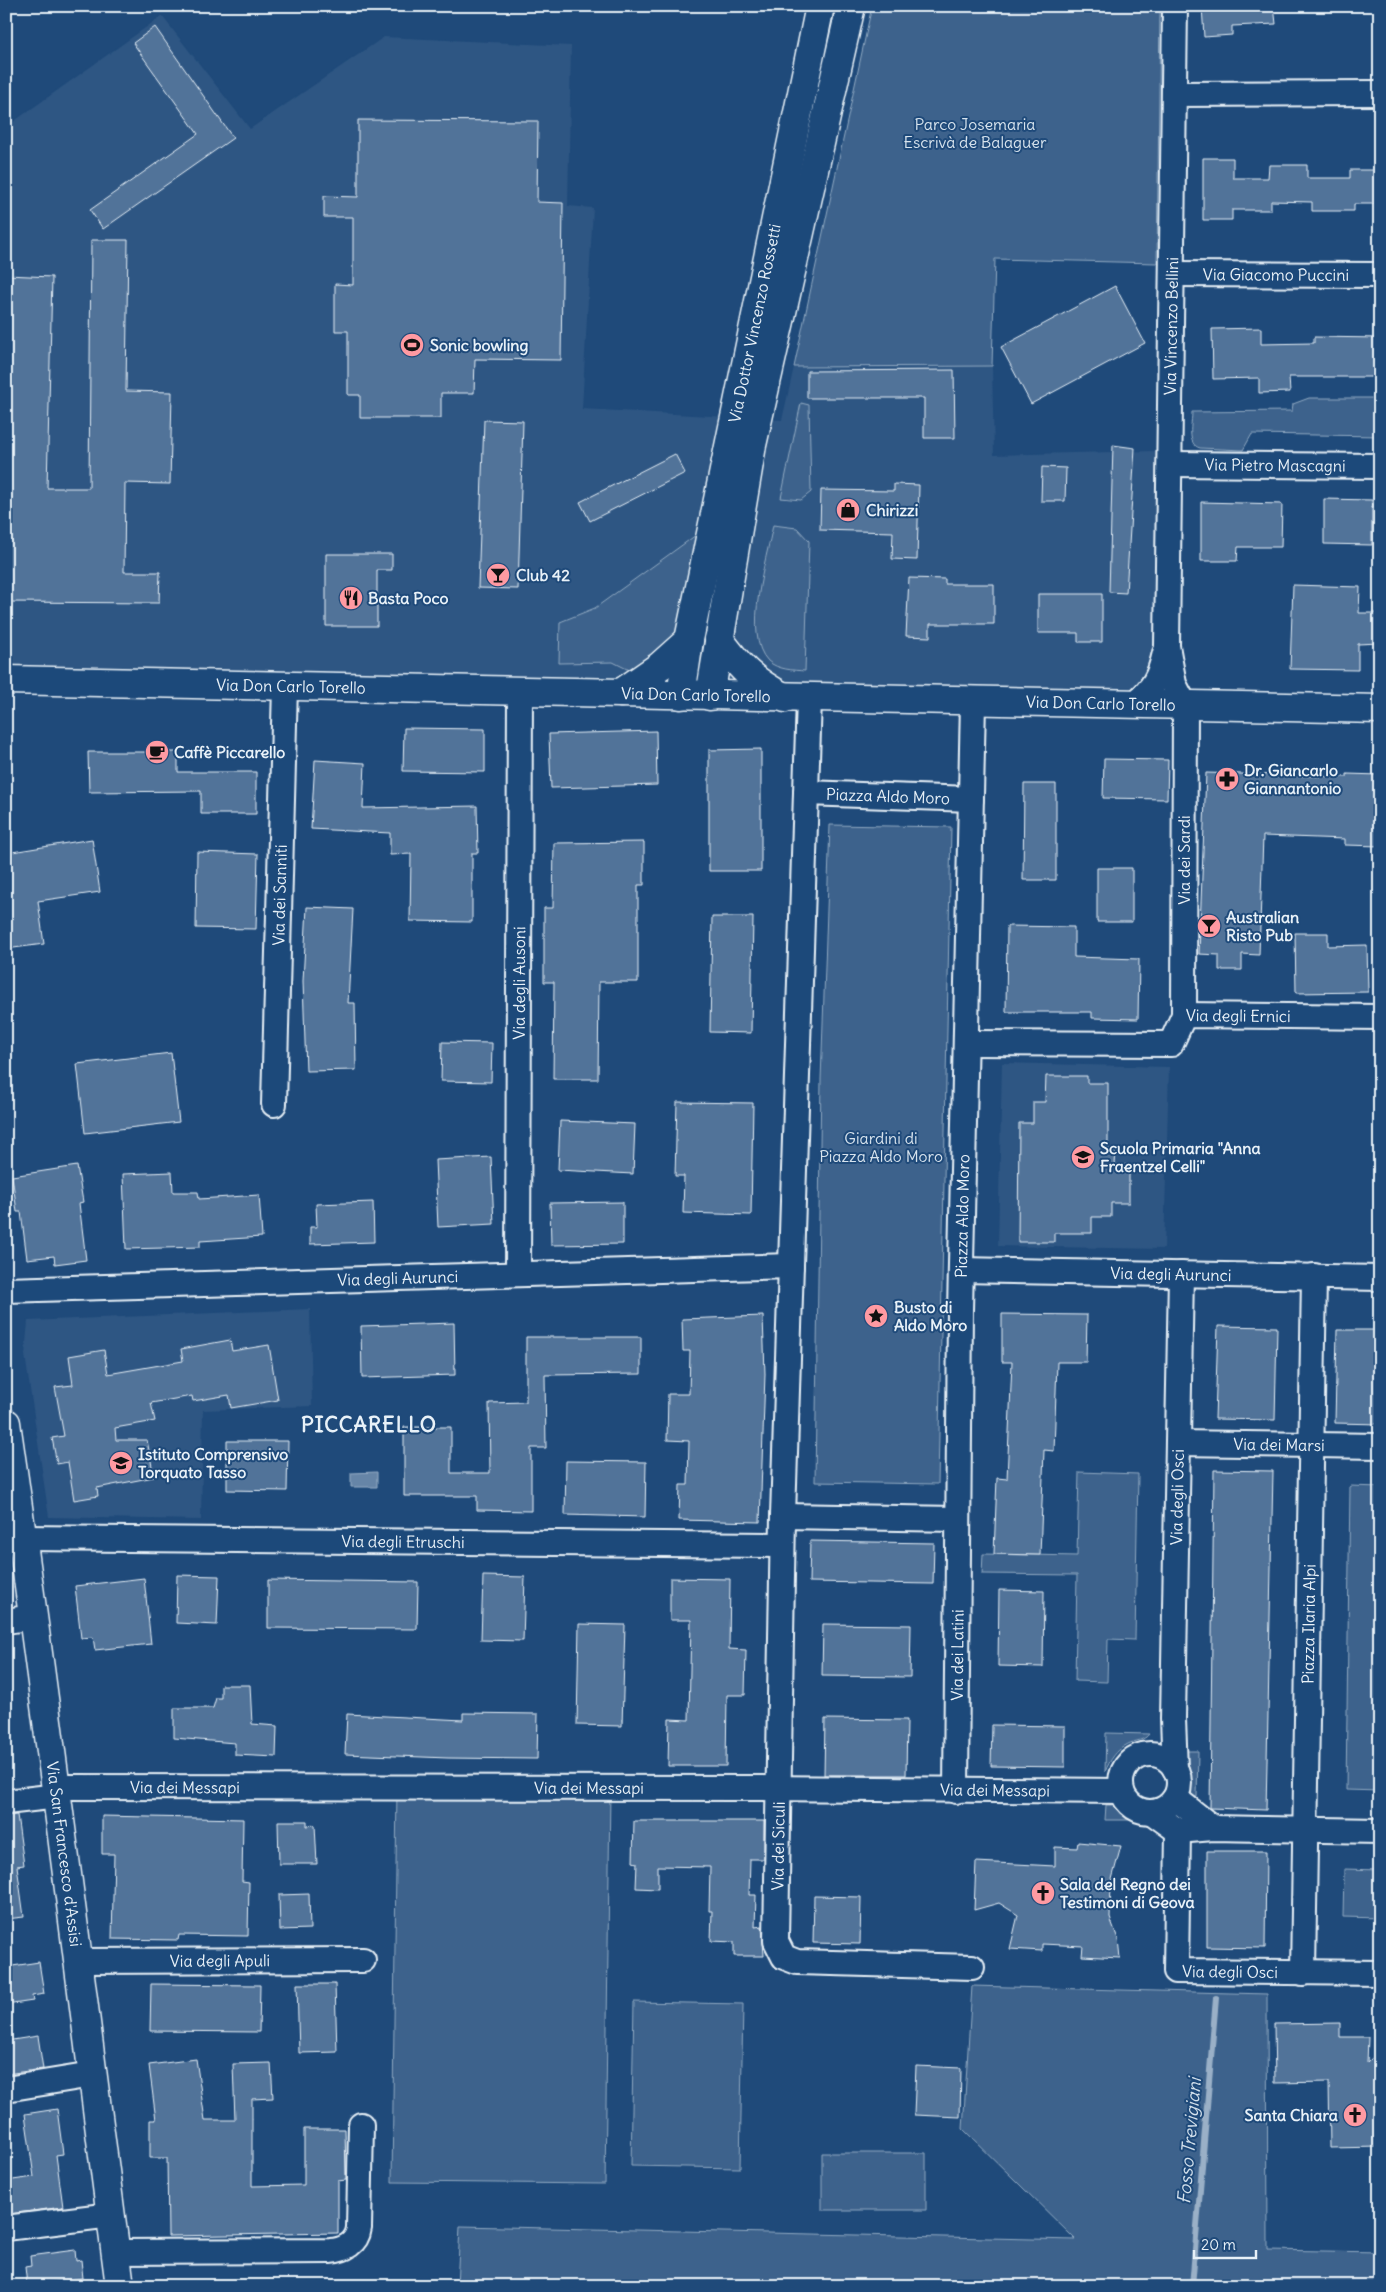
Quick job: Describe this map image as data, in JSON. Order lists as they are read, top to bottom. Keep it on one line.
{"streets":{"street":["Via Giacomo Puccini","Via Dottor Vincenzo Rossetti","Via Vincenzo Bellini","Via Pietro Mascagni","Via Don Carlo Torello","Piazza Aldo Moro","Via dei Sardi","Via dei Sanniti","Via degli Ausoni","Via degli Ernici","Via degli Aurunci","Via dei Marsi","Via degli Osci","Via degli Etruschi","Piazza Ilaria Alpi","Via dei Latini","Via dei Messapi","Via dei Siculi","Via San Francesco d'Assisi","Via degli Apuli"]},"crossings":[["Via Giacomo Puccini","Via Vincenzo Bellini"],["Via Dottor Vincenzo Rossetti","Via Don Carlo Torello"],["Via Vincenzo Bellini","Via Pietro Mascagni"],["Via Vincenzo Bellini","Via Don Carlo Torello"],["Via Vincenzo Bellini","Via dei Sardi"],["Via Don Carlo Torello","Piazza Aldo Moro"],["Via Don Carlo Torello","Via dei Sardi"],["Via Don Carlo Torello","Via dei Sanniti"],["Via Don Carlo Torello","Via degli Ausoni"],["Piazza Aldo Moro","Via degli Ernici"],["Piazza Aldo Moro","Via degli Aurunci"],["Piazza Aldo Moro","Via degli Etruschi"],["Piazza Aldo Moro","Via dei Latini"],["Piazza Aldo Moro","Via dei Siculi"],["Via dei Sardi","Via degli Ernici"],["Via degli Ausoni","Via degli Aurunci"],["Via degli Aurunci","Via degli Osci"],["Via degli Aurunci","Piazza Ilaria Alpi"],["Via dei Marsi","Via degli Osci"],["Via dei Marsi","Piazza Ilaria Alpi"],["Via degli Osci","Piazza Ilaria Alpi"],["Via degli Osci","Via dei Messapi"],["Via degli Etruschi","Via dei Siculi"],["Via degli Etruschi","Via San Francesco d'Assisi"],["Via dei Latini","Via dei Messapi"],["Via dei Messapi","Via dei Siculi"],["Via dei Messapi","Via San Francesco d'Assisi"],["Via San Francesco d'Assisi","Via degli Apuli"]],"districts":["PICCARELLO"],"water":["Fosso Trevigiani"],"parks":["Parco Josemaria Escrivà de Balaguer","Giardini di Piazza Aldo Moro"],"places":{"sports":["Sonic bowling"],"shop":["Chirizzi"],"bar":["Club 42","Australian Risto Pub"],"restaurant":["Basta Poco"],"cafe":["Caffè Piccarello"],"pharmacy":["Dr. Giancarlo Giannantonio"],"school or university":["Scuola Primaria \"Anna Fraentzel Celli\"","Istituto Comprensivo Torquato Tasso"],"place":["Busto di Aldo Moro"],"church":["Sala del Regno dei Testimoni di Geova","Santa Chiara"]},"scale_bar":"20 m"}
